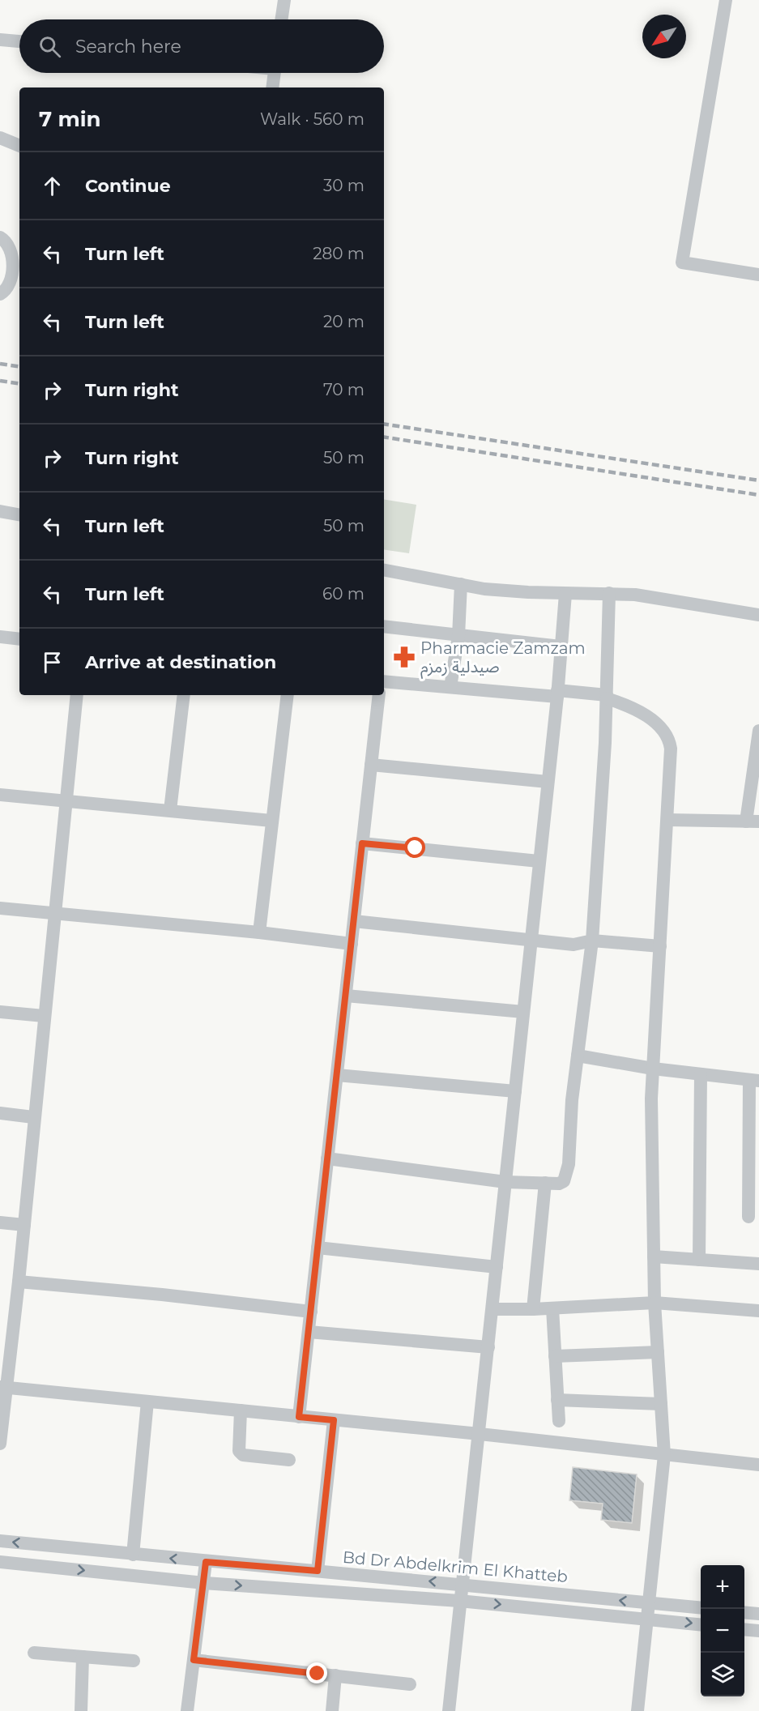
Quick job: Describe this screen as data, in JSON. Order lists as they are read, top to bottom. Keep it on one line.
{"streets":{"street":["Bd Dr Abdelkrim El Khatteb"]},"places":{"pharmacy":["Pharmacie Zamzam صيدلية زمزم"]},"north":"bottom left","page":{"search":"Search here","heading":["7 min","Walk · 560 m"],"list":[["Continue","30 m"],["Turn left","280 m"],["Turn left","20 m"],["Turn right","70 m"],["Turn right","50 m"],["Turn left","50 m"],["Turn left","60 m"],"Arrive at destination"],"map_buttons":["+","−"]}}
